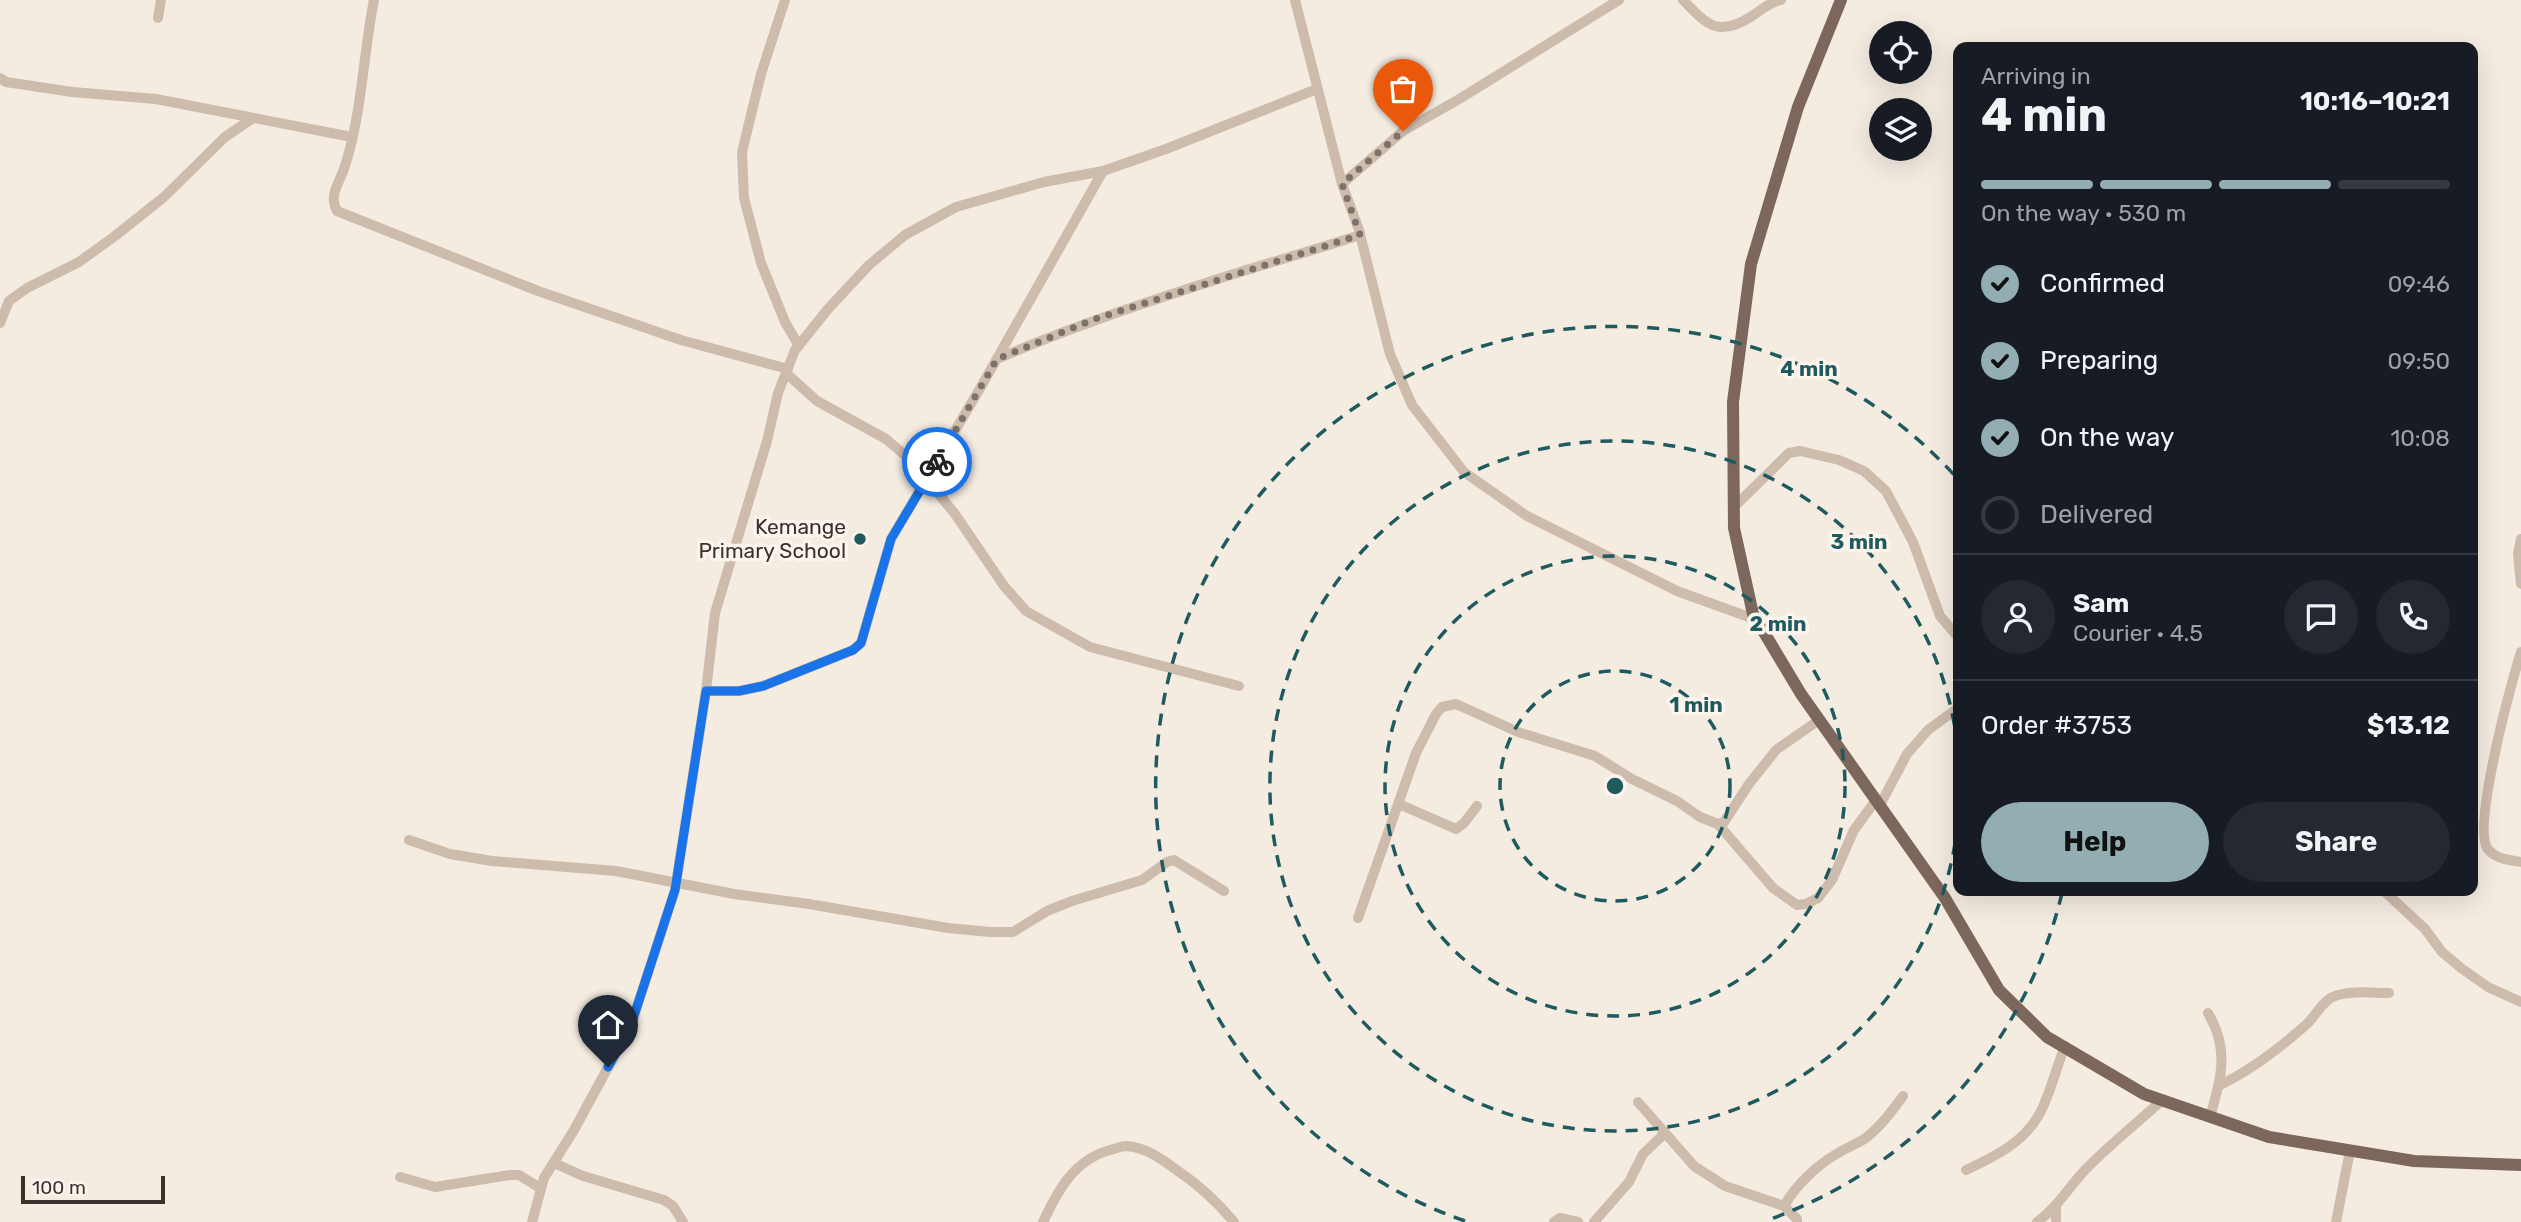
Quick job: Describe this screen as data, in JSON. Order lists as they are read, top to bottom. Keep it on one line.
{"places":["Kemange Primary School"],"scale_bar":"100 m","page":{"heading":["4 min","Arriving in","10:16–10:21"],"panel":["Sam","Courier · 4.5","Order #3753","$13.12"],"bar":"On the way · 530 m","list":[["Confirmed","09:46"],["Preparing","09:50"],["On the way","10:08"],"Delivered"],"buttons":["Help","Share"],"scale":"100 m"},"rings":["4 min","3 min","2 min","1 min"]}
